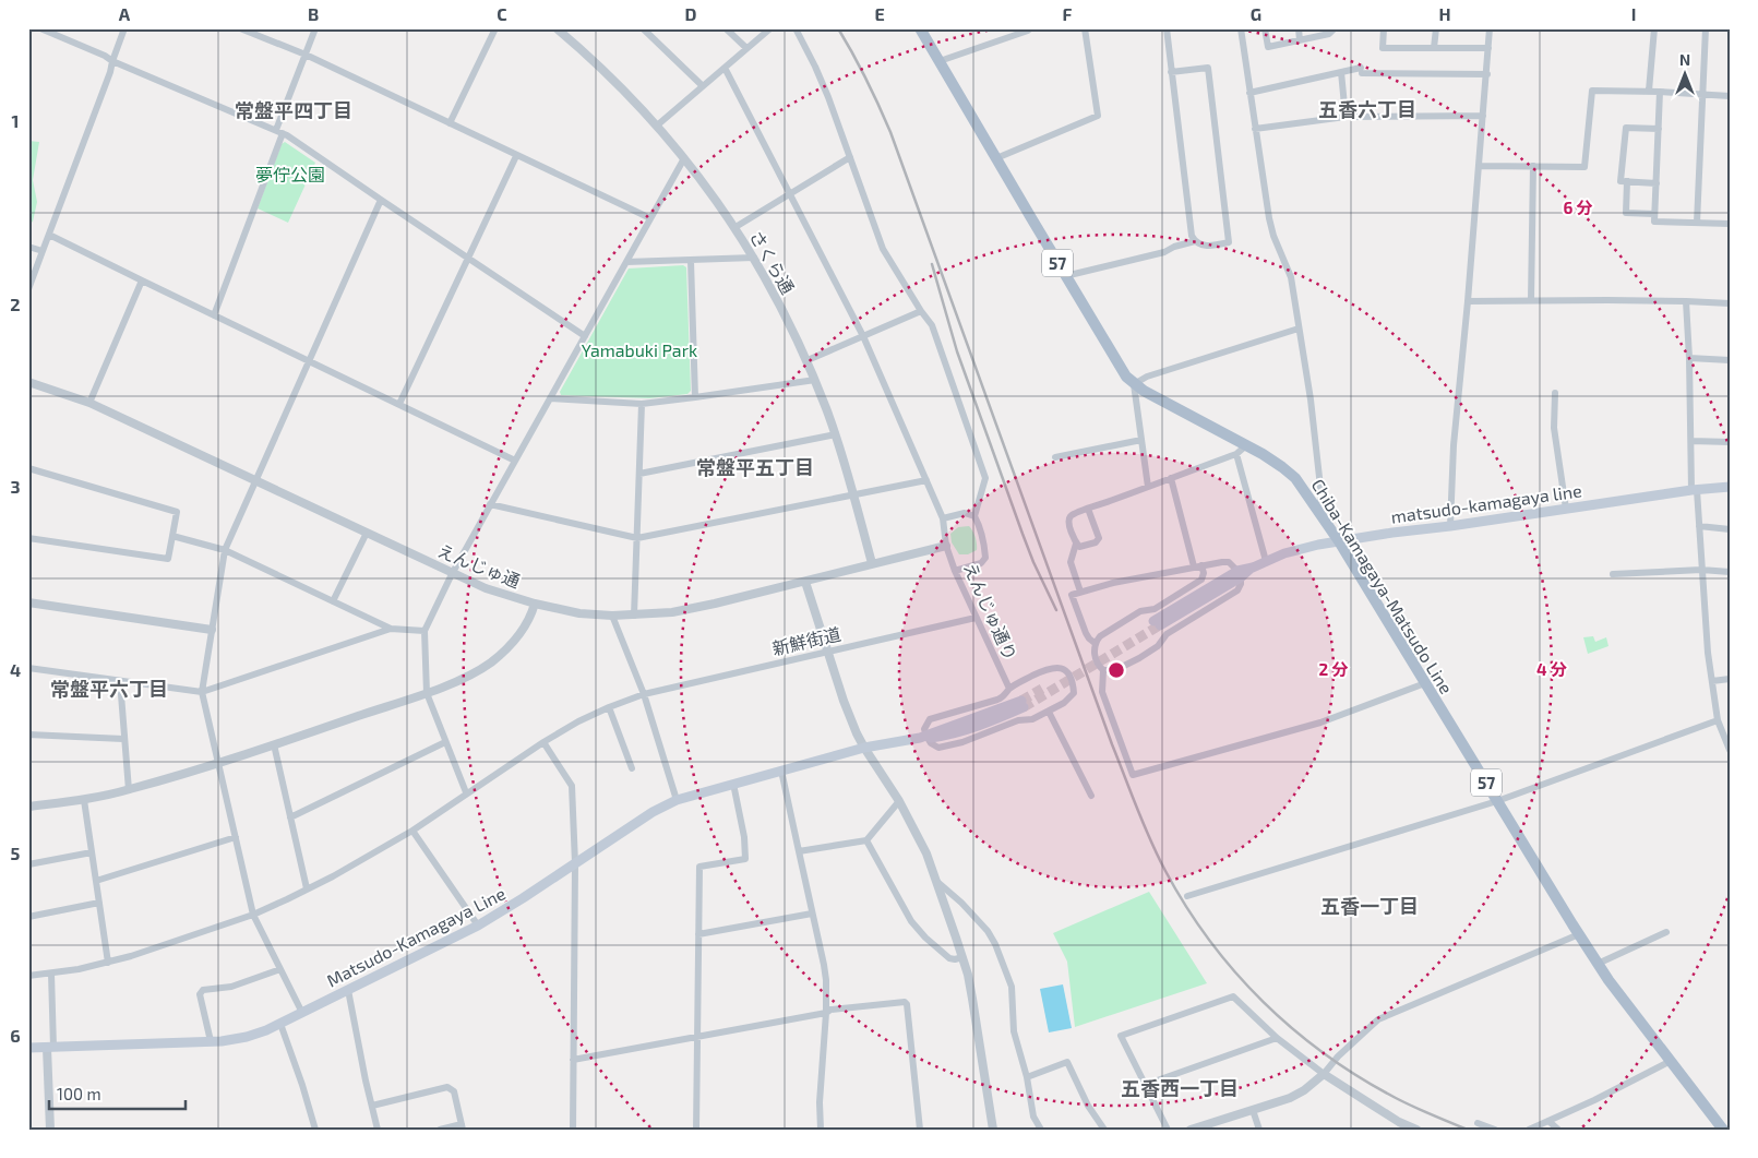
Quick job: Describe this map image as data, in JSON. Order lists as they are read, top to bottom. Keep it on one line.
{"streets":{"main road":["57","matsudo-kamagaya line","Chiba-Kamagaya-Matsudo Line","Matsudo-Kamagaya Line"],"street":["さくら通","えんじゅ通","えんじゅ通り","新鮮街道"]},"crossings":[["さくら通","えんじゅ通"],["matsudo-kamagaya line","Chiba-Kamagaya-Matsudo Line"],["えんじゅ通","えんじゅ通り"],["えんじゅ通り","新鮮街道"]],"districts":["五香六丁目","常盤平四丁目","常盤平五丁目","常盤平六丁目","五香一丁目","五香西一丁目"],"parks":["夢佇公園","Yamabuki Park"],"scale_bar":"100 m","north":"top","grid":{"columns":["A","B","C","D","E","F","G","H","I"],"rows":["1","2","3","4","5","6"]},"rings":["6 分","2 分","4 分"]}
